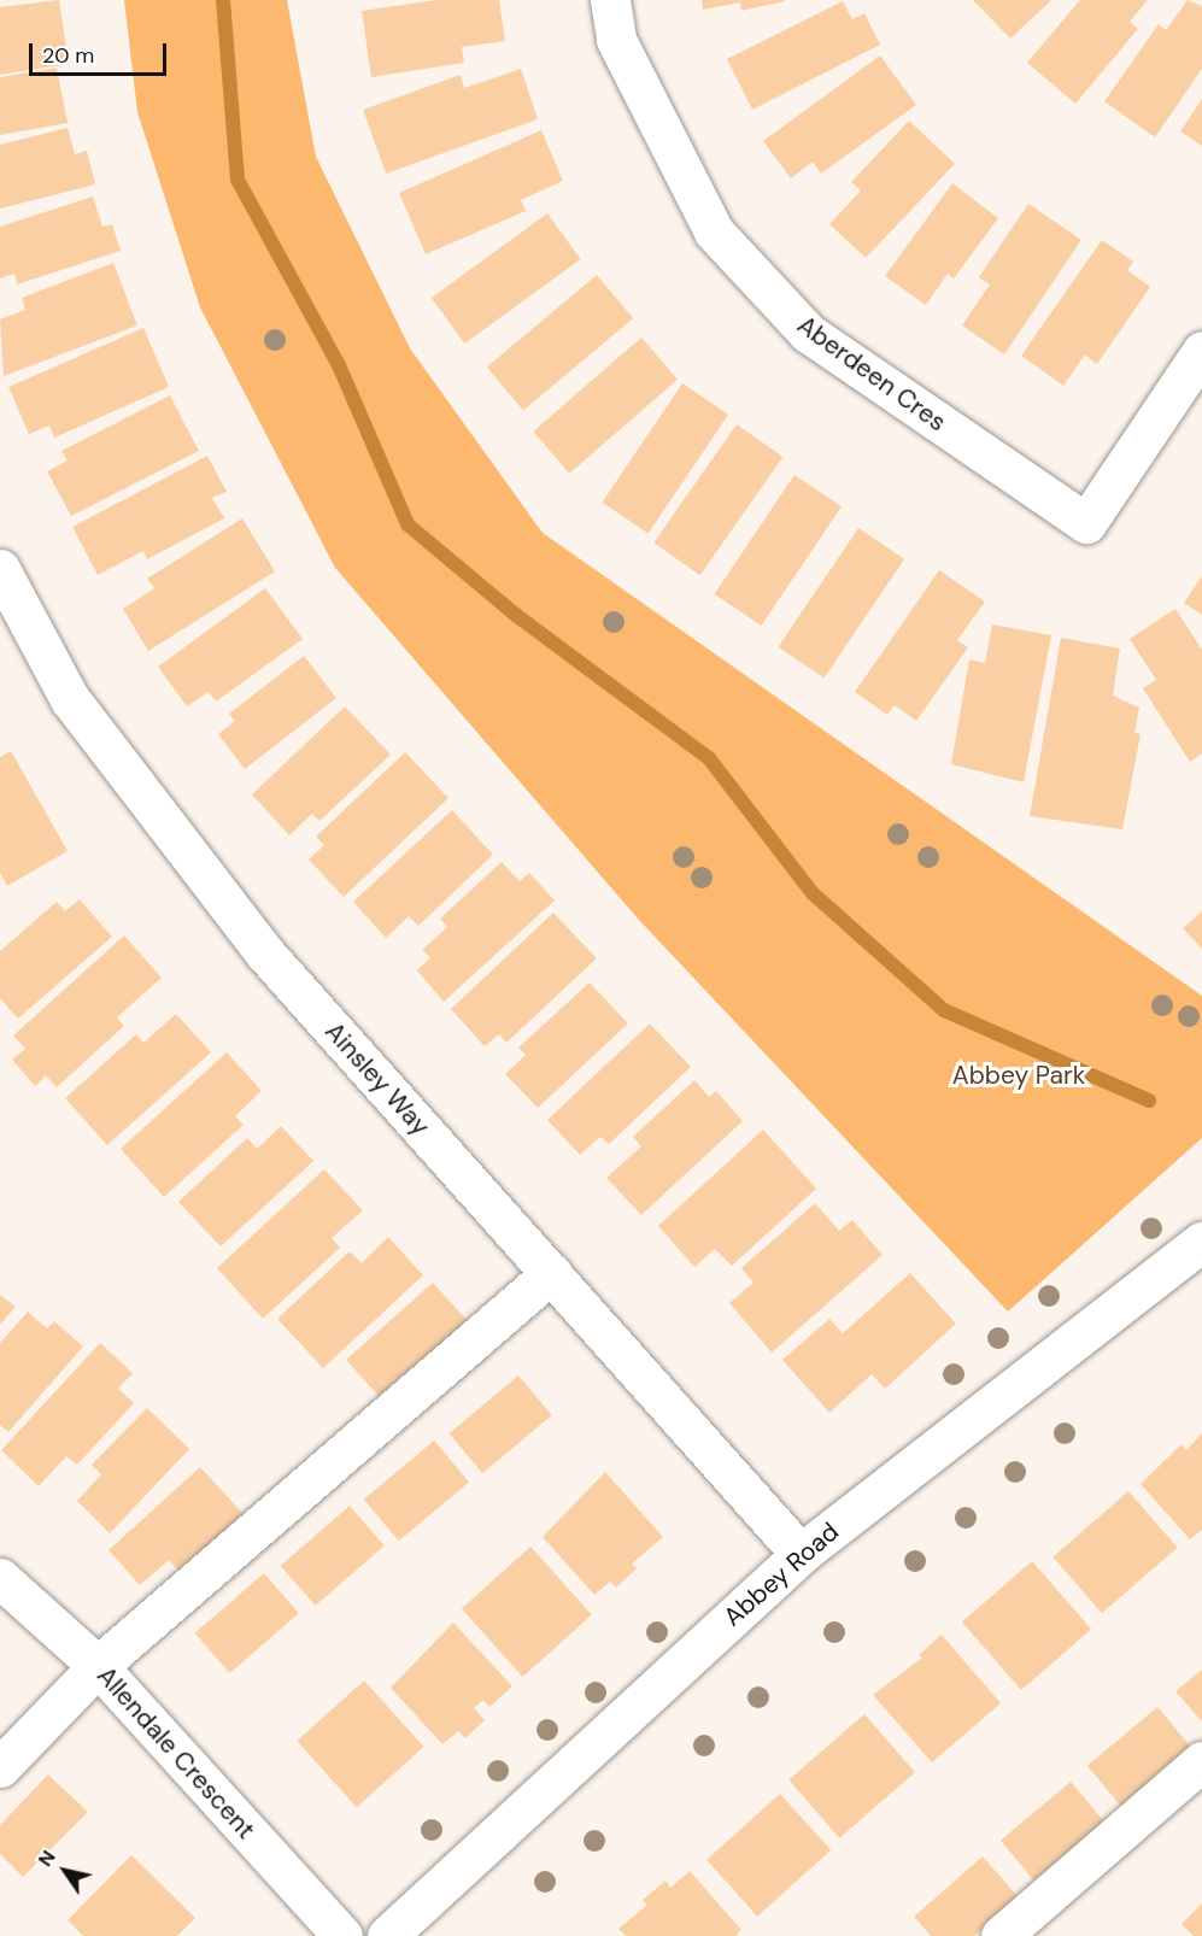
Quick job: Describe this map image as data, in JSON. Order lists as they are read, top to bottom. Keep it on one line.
{"streets":{"street":["Aberdeen Cres","Ainsley Way","Abbey Road","Allendale Crescent"]},"crossings":[["Ainsley Way","Abbey Road"]],"parks":["Abbey Park"],"scale_bar":"20 m","north":"top left"}
